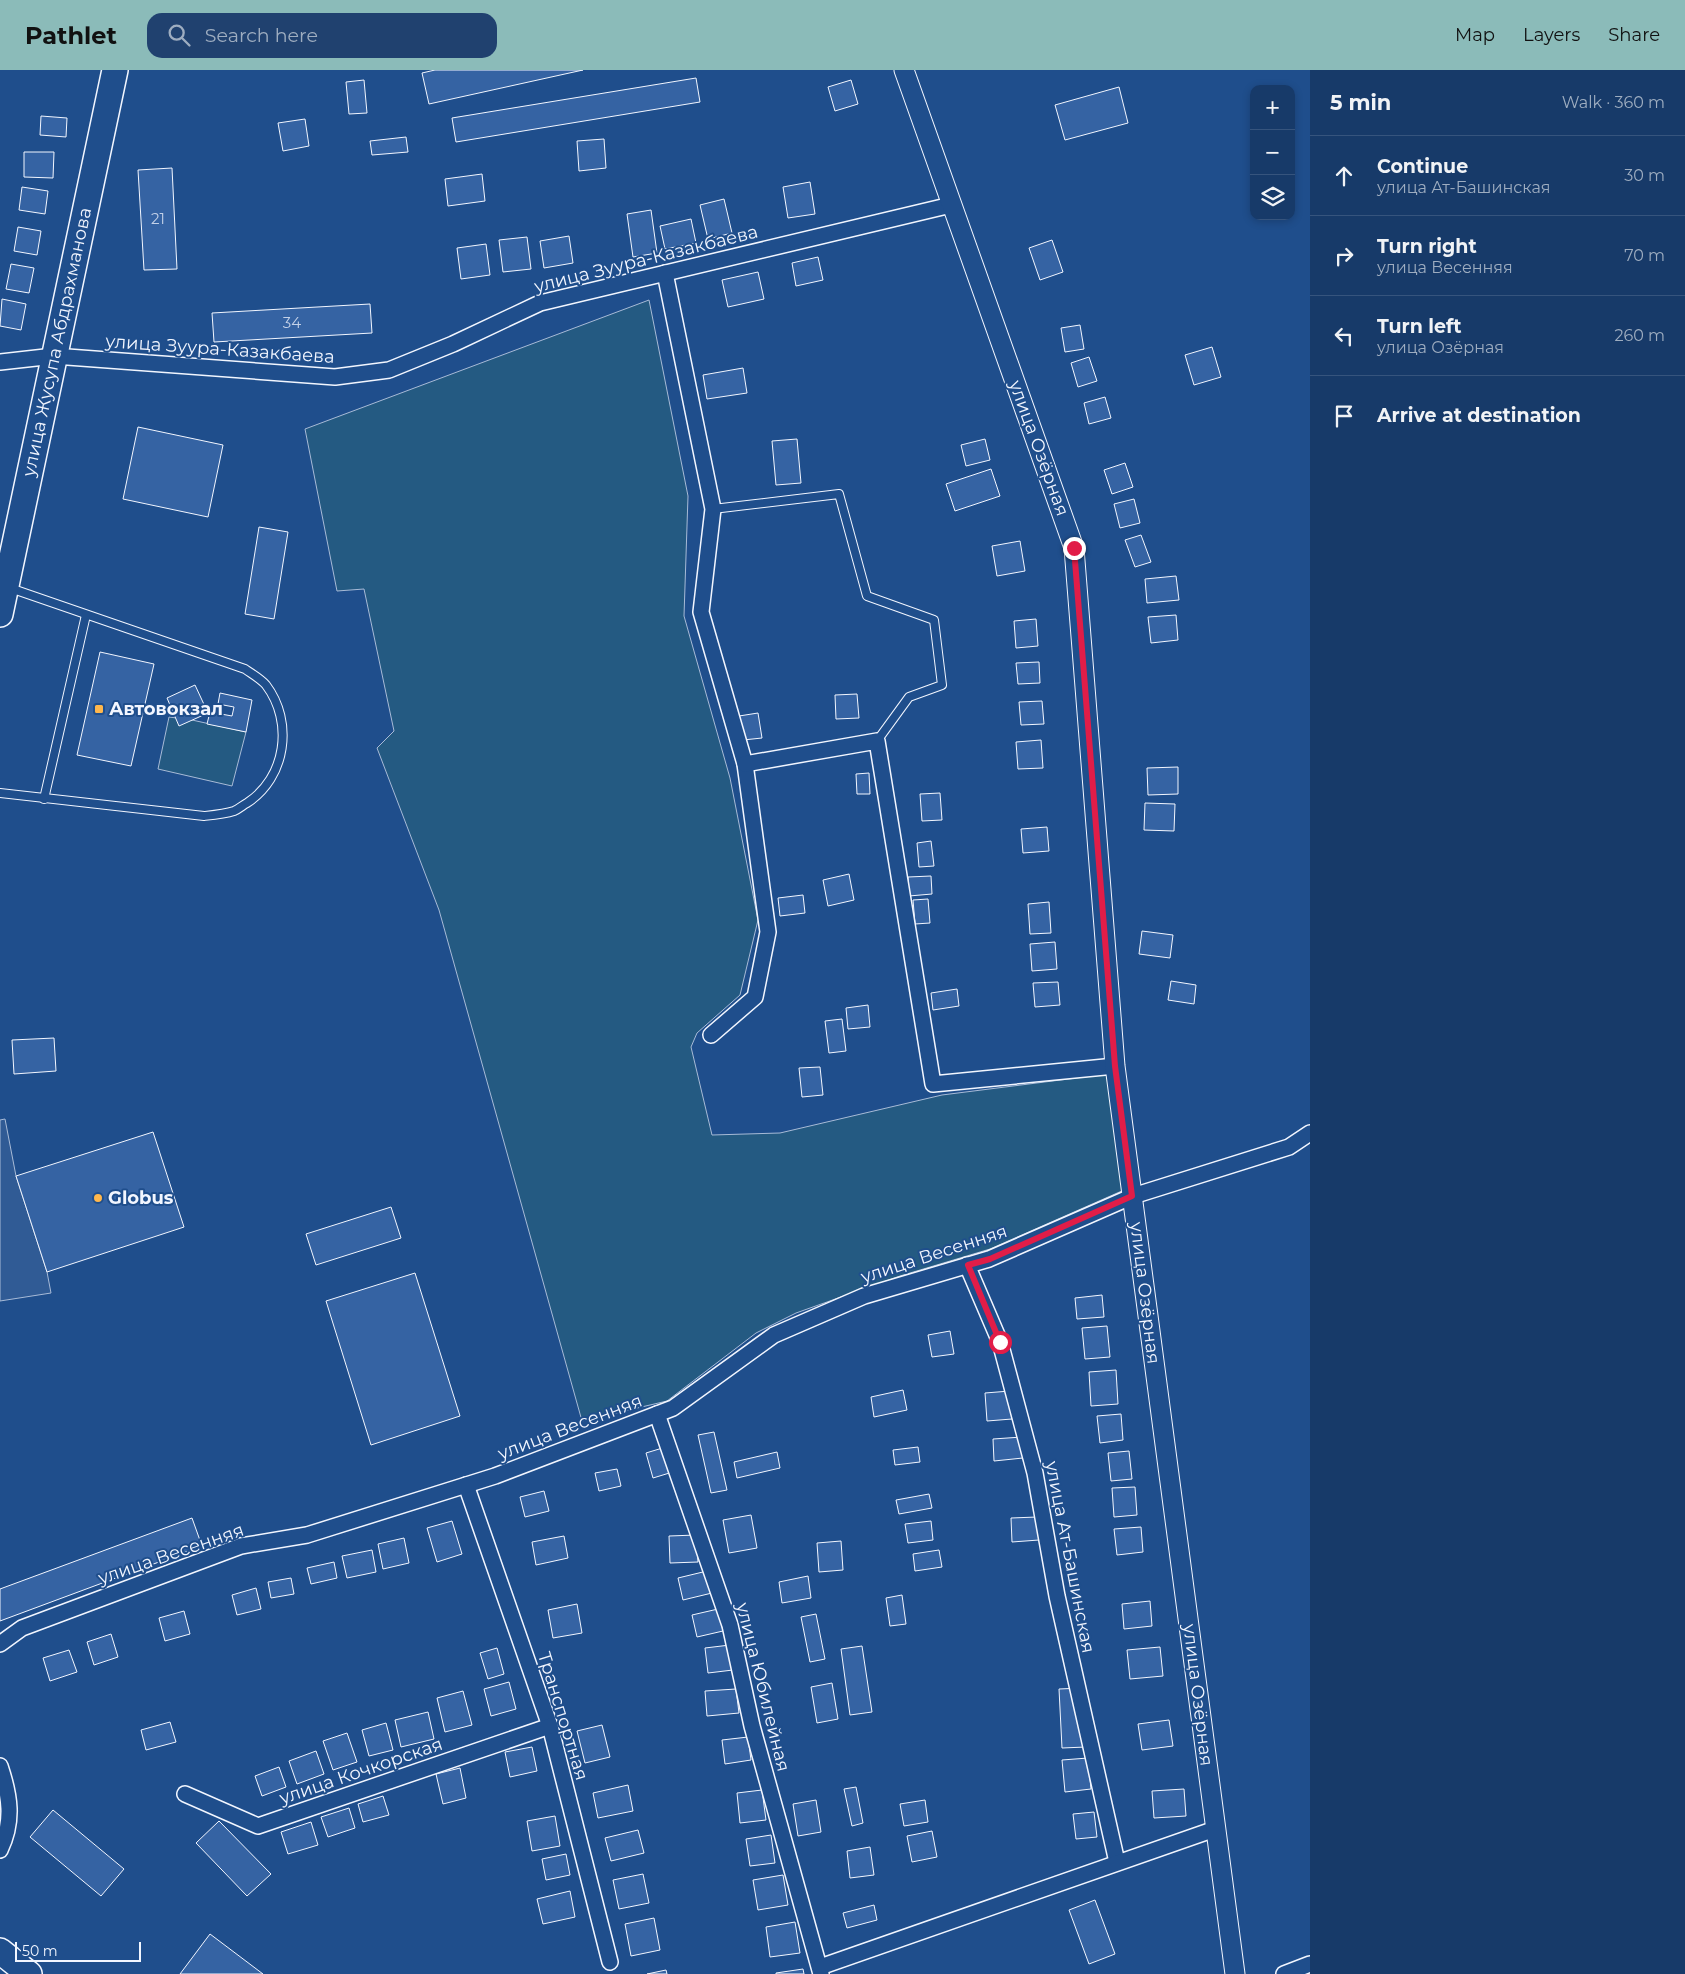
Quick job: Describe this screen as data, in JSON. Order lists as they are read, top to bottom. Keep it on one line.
{"streets":{"highway":["улица Жусупа Абдрахманова"],"street":["улица Зуура-Казакбаева","улица Озёрная","улица Весенняя","улица Ат-Башинская","улица Юбилейная","Транспортная","улица Кочкорская"]},"crossings":[["улица Зуура-Казакбаева","улица Жусупа Абдрахманова"],["улица Зуура-Казакбаева","улица Озёрная"],["улица Озёрная","улица Весенняя"],["улица Весенняя","улица Ат-Башинская"],["улица Весенняя","улица Юбилейная"],["улица Весенняя","Транспортная"],["Транспортная","улица Кочкорская"]],"places":{"transit":["Автовокзал"],"other":["Globus"]},"house_numbers":["21","34"],"scale_bar":"50 m","page":{"header":"Pathlet","search":"Search here","nav":["Map","Layers","Share"],"heading":["5 min","Walk · 360 m"],"map_buttons":["+","−"],"list":[["Continue","улица Ат-Башинская","30 m"],["Turn right","улица Весенняя","70 m"],["Turn left","улица Озёрная","260 m"],"Arrive at destination"],"scale":"50 m"}}
